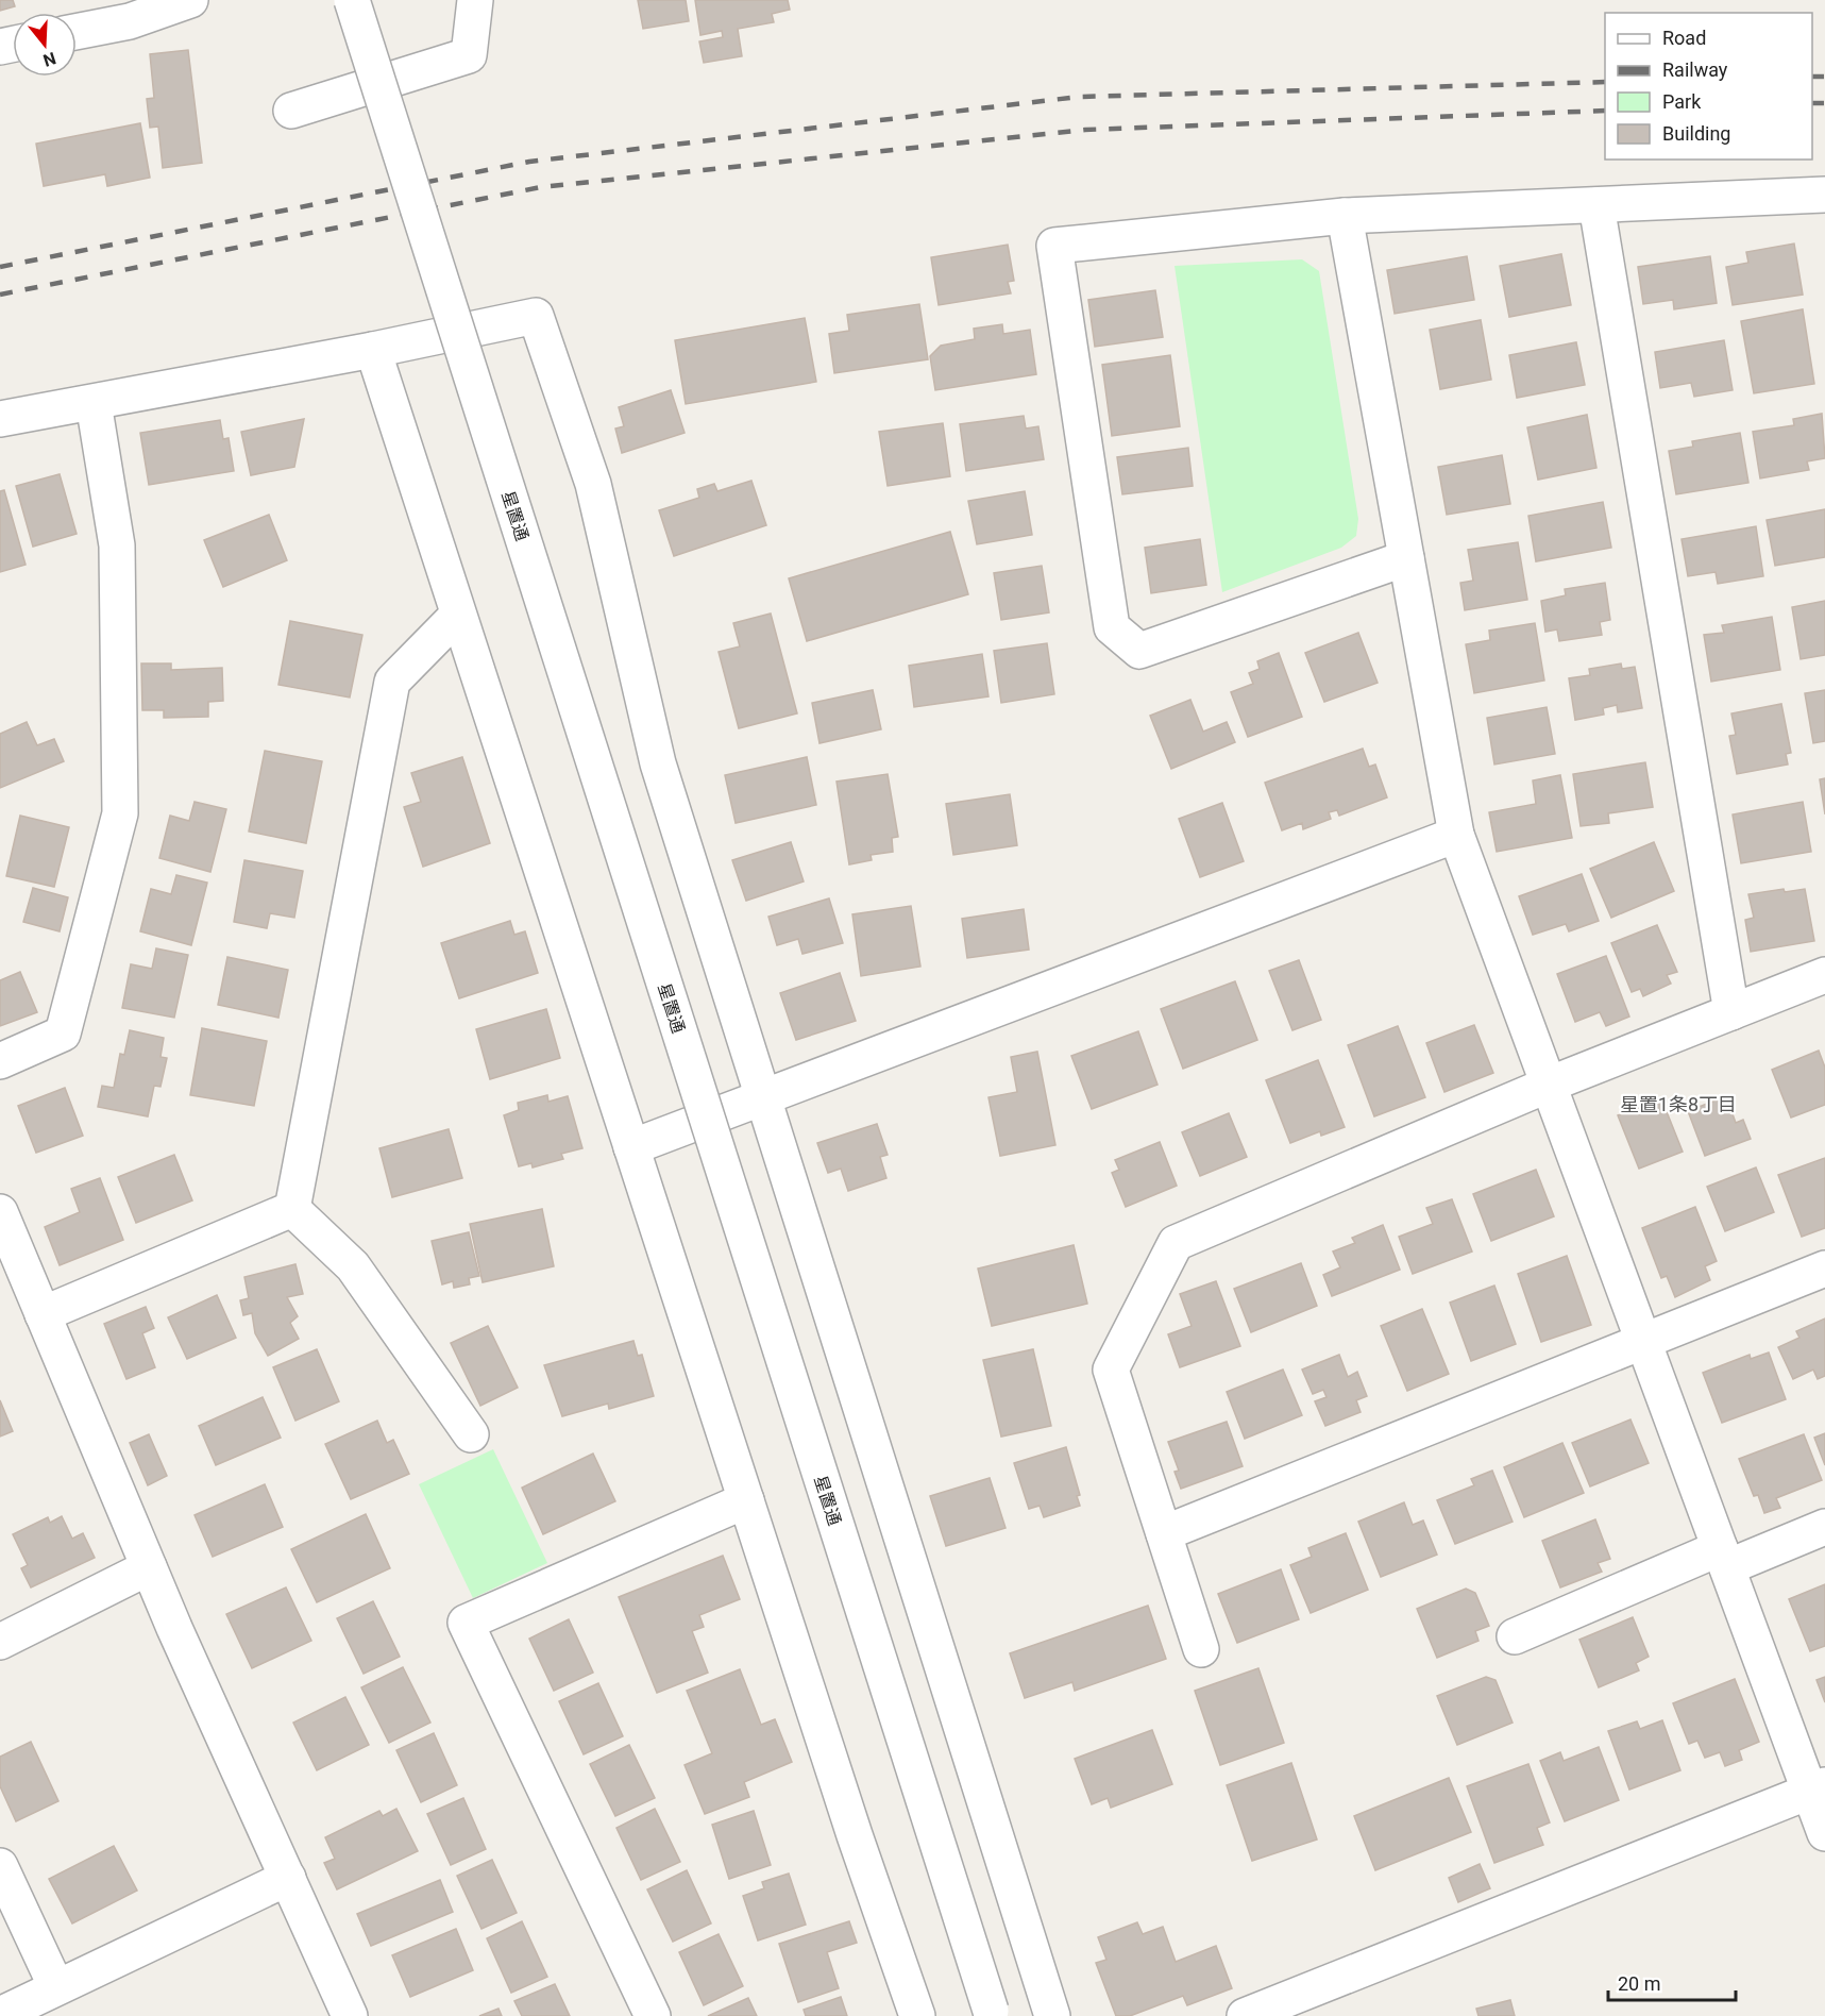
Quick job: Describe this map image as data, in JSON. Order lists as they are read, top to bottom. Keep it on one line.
{"streets":{"street":["星置通"]},"districts":["星置1条8丁目"],"legend":["Road","Railway","Park","Building"],"scale_bar":"20 m","north":"bottom"}
